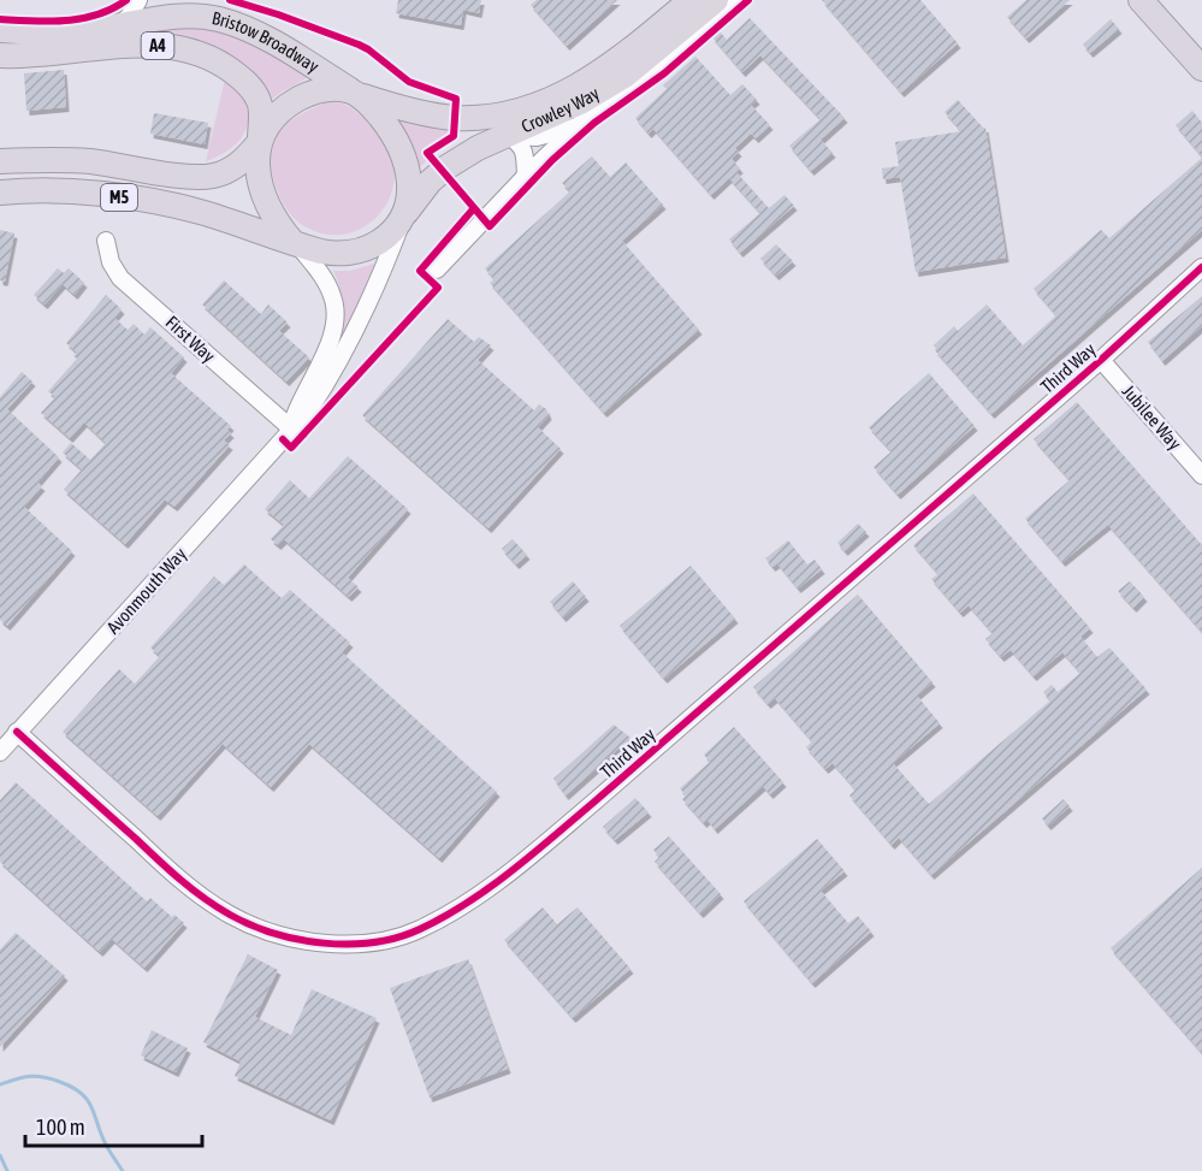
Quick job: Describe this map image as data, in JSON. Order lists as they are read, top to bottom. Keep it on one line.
{"streets":{"highway":["A4","Bristow Broadway","Crowley Way","M5"],"street":["First Way","Third Way","Jubilee Way","Avonmouth Way"]},"crossings":[["Bristow Broadway","Crowley Way"],["Bristow Broadway","M5"],["Bristow Broadway","Avonmouth Way"],["Crowley Way","M5"],["Crowley Way","Avonmouth Way"],["M5","Avonmouth Way"],["First Way","Avonmouth Way"],["Third Way","Jubilee Way"],["Third Way","Avonmouth Way"]],"scale_bar":"100 m"}
